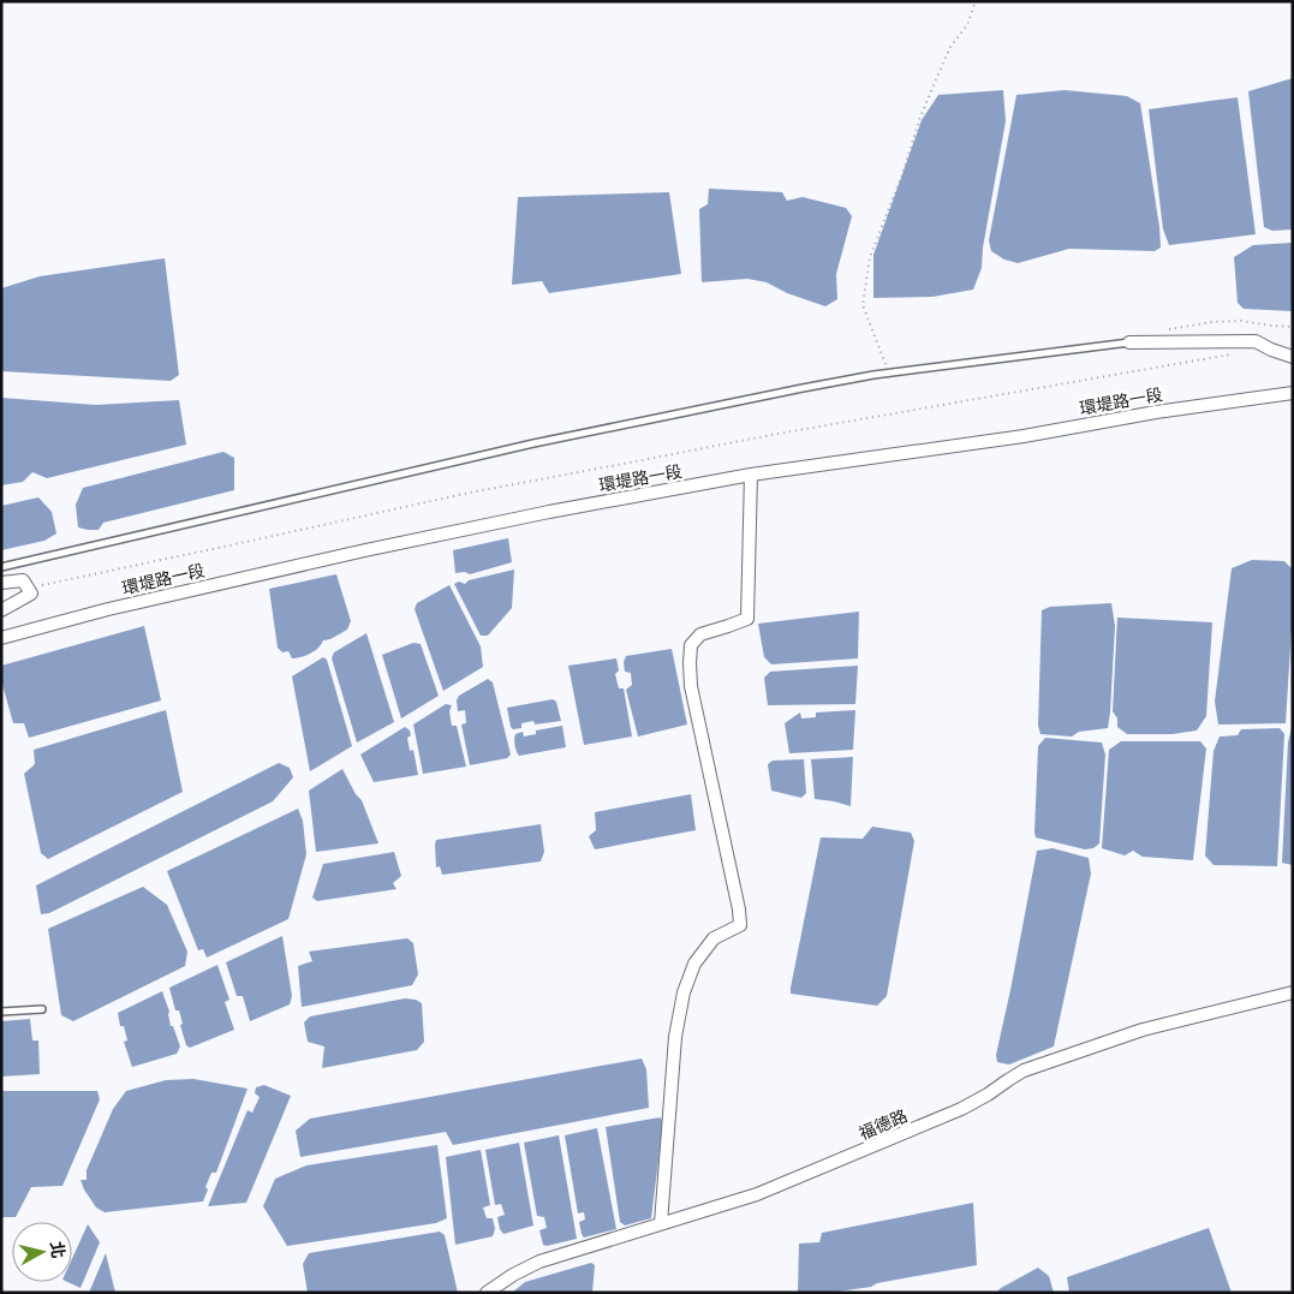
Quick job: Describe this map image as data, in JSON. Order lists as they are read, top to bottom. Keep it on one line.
{"streets":{"street":["環堤路一段","福德路"]},"north":"right"}
